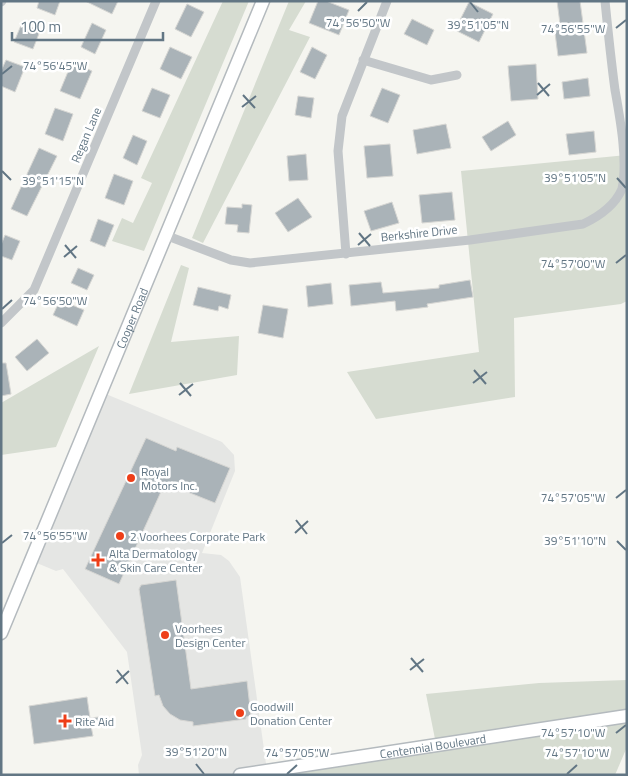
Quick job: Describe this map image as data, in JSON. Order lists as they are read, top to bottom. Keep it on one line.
{"streets":{"street":["Regan Lane","Berkshire Drive","Cooper Road","Centennial Boulevard"]},"crossings":[["Berkshire Drive","Cooper Road"]],"places":{"other":["Royal Motors Inc.","2 Voorhees Corporate Park","Voorhees Design Center","Goodwill Donation Center"],"health":["Alta Dermatology & Skin Care Center","Rite Aid"]},"scale_bar":"100 m","coordinates":["74°56'50\"W","39°51'05\"N","74°56'55\"W","74°56'45\"W","39°51'15\"N","74°57'00\"W","74°57'05\"W","39°51'10\"N","74°57'10\"W","39°51'20\"N"]}
